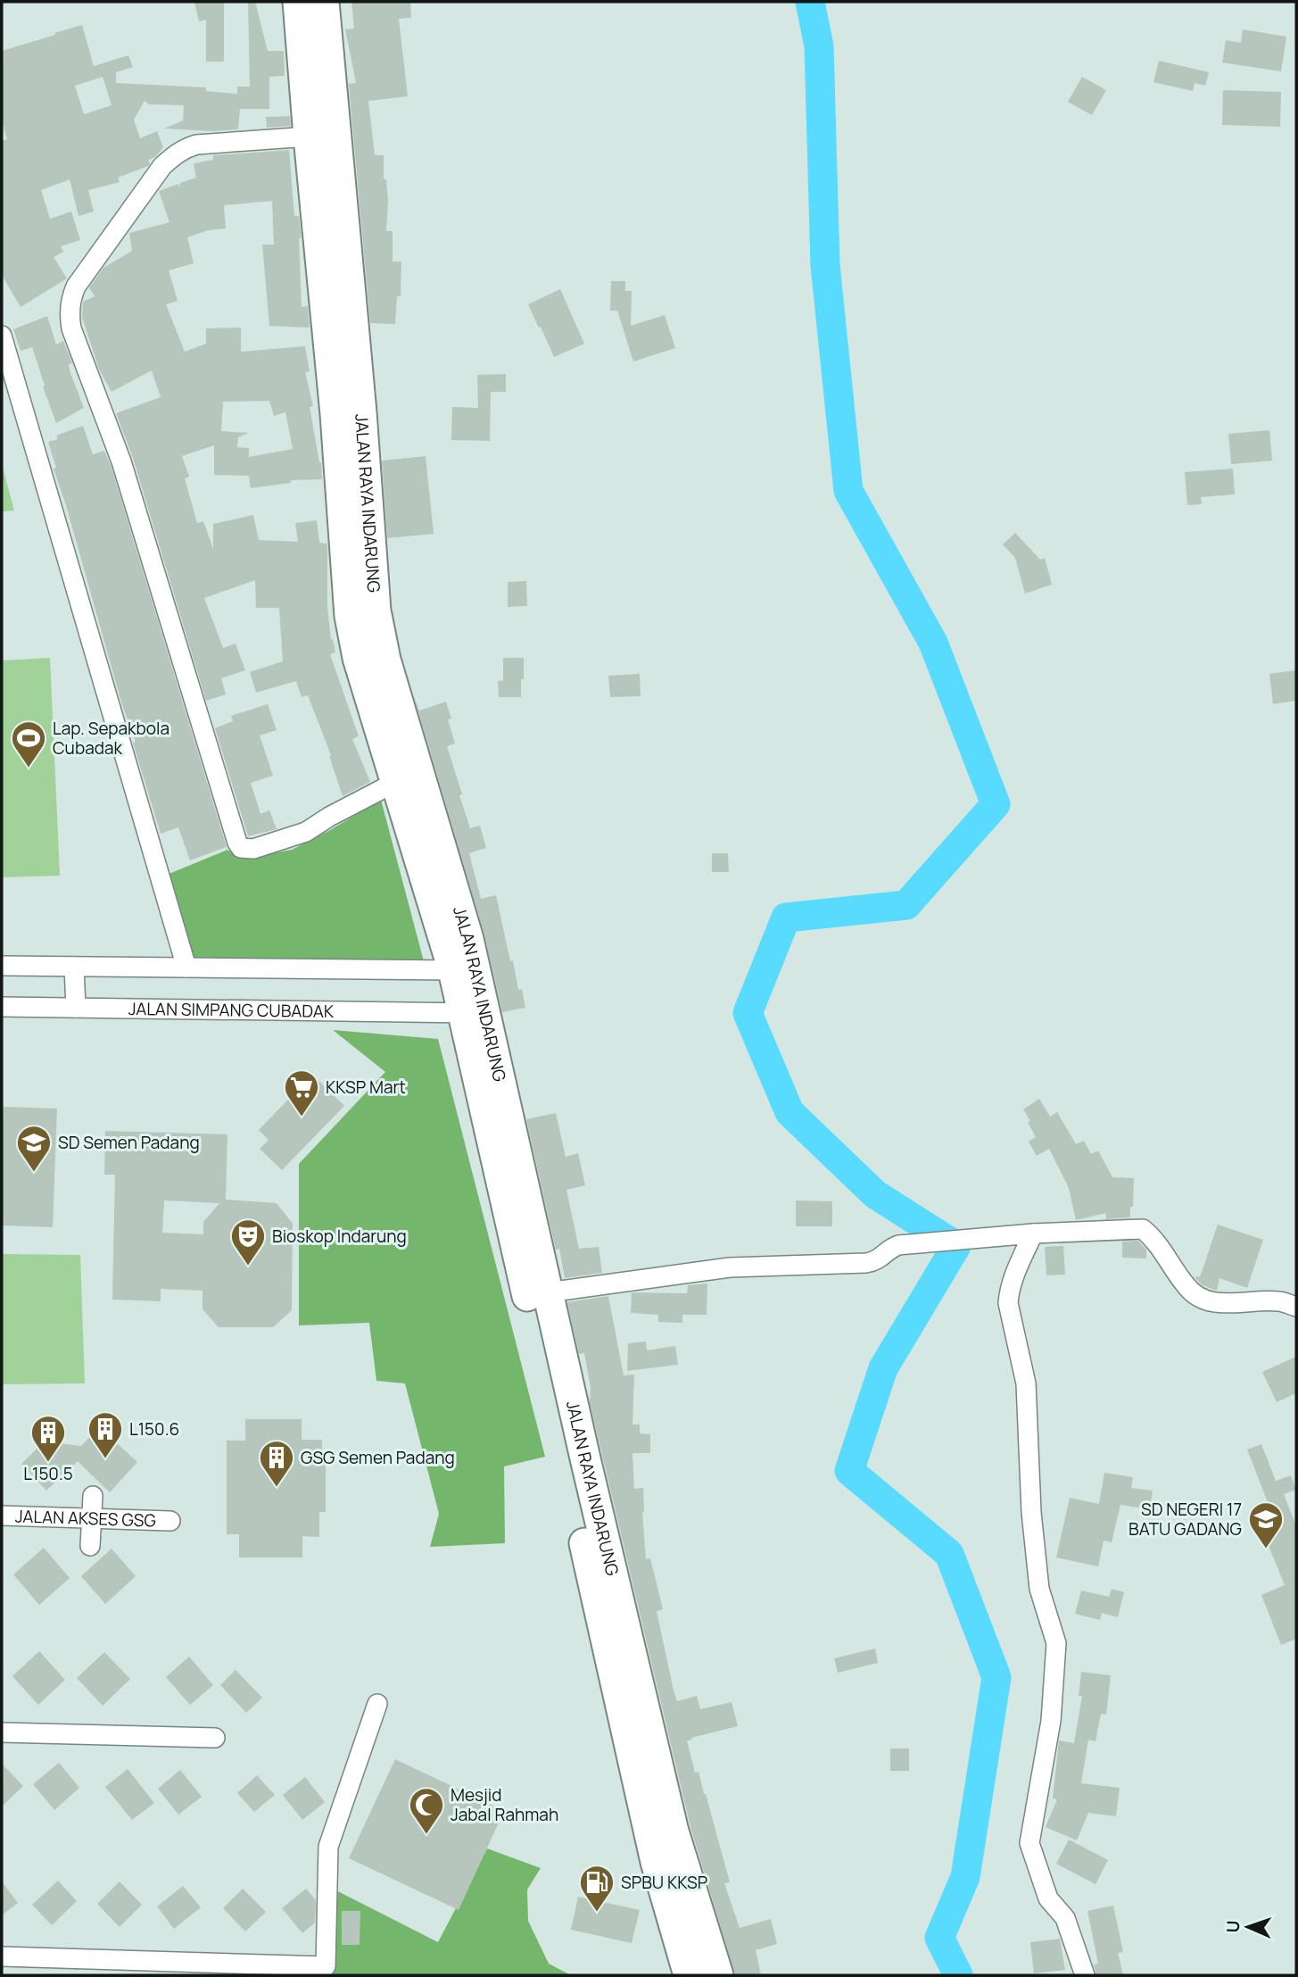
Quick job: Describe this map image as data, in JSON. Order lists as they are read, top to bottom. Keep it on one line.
{"streets":{"highway":["JALAN RAYA INDARUNG"],"street":["JALAN SIMPANG CUBADAK","JALAN AKSES GSG"]},"crossings":[["JALAN RAYA INDARUNG","JALAN SIMPANG CUBADAK"]],"places":{"sports":["Lap. Sepakbola Cubadak"],"supermarket":["KKSP Mart"],"school or university":["SD Semen Padang","SD NEGERI 17 BATU GADANG"],"theatre":["Bioskop Indarung"],"building":["L150.6","L150.5","GSG Semen Padang"],"mosque":["Mesjid Jabal Rahmah"],"fuel station":["SPBU KKSP"]},"north":"left"}
